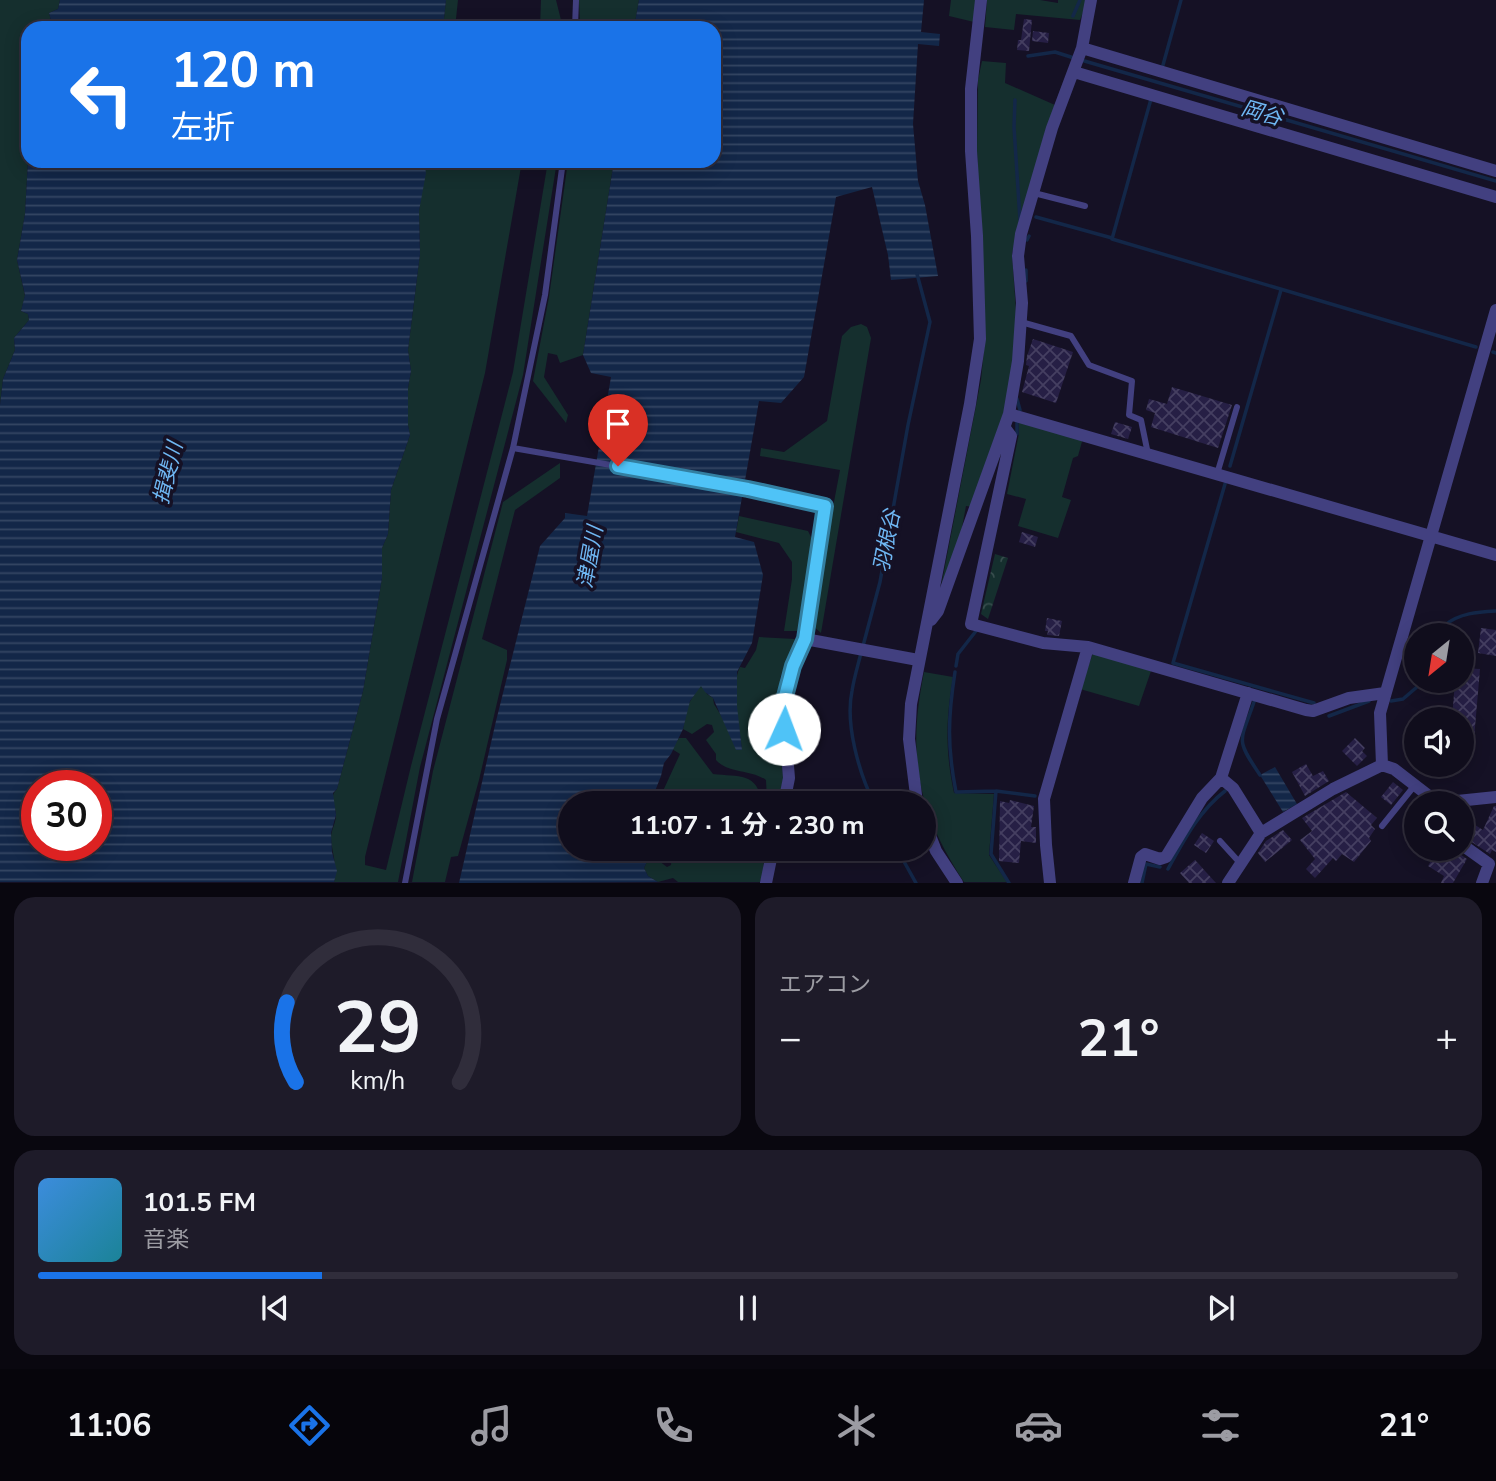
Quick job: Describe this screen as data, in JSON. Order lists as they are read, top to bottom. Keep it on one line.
{"water":["岡谷","揖斐川","羽根谷","津屋川"],"north":"bottom left","page":{"turn":["120 m","左折"],"limit":"30","trip":"11:07 · 1 分 · 230 m","tile":"エアコン","heat":["−","21°","+"],"song":["101.5 FM","音楽"],"tabs":["11:06","21°"],"gauge":["29","km/h"]}}
